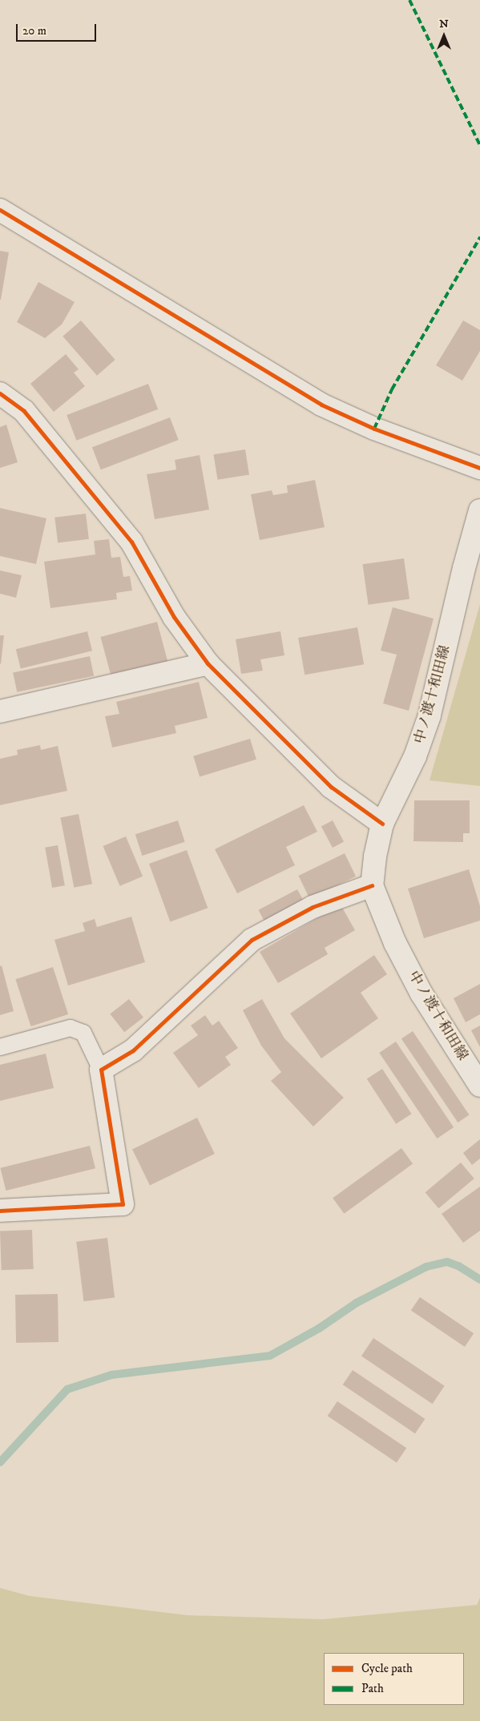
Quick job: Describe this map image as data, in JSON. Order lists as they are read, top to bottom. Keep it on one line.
{"streets":{"street":["中ノ渡十和田線"]},"legend":["Cycle path","Path"],"scale_bar":"20 m","north":"top"}
